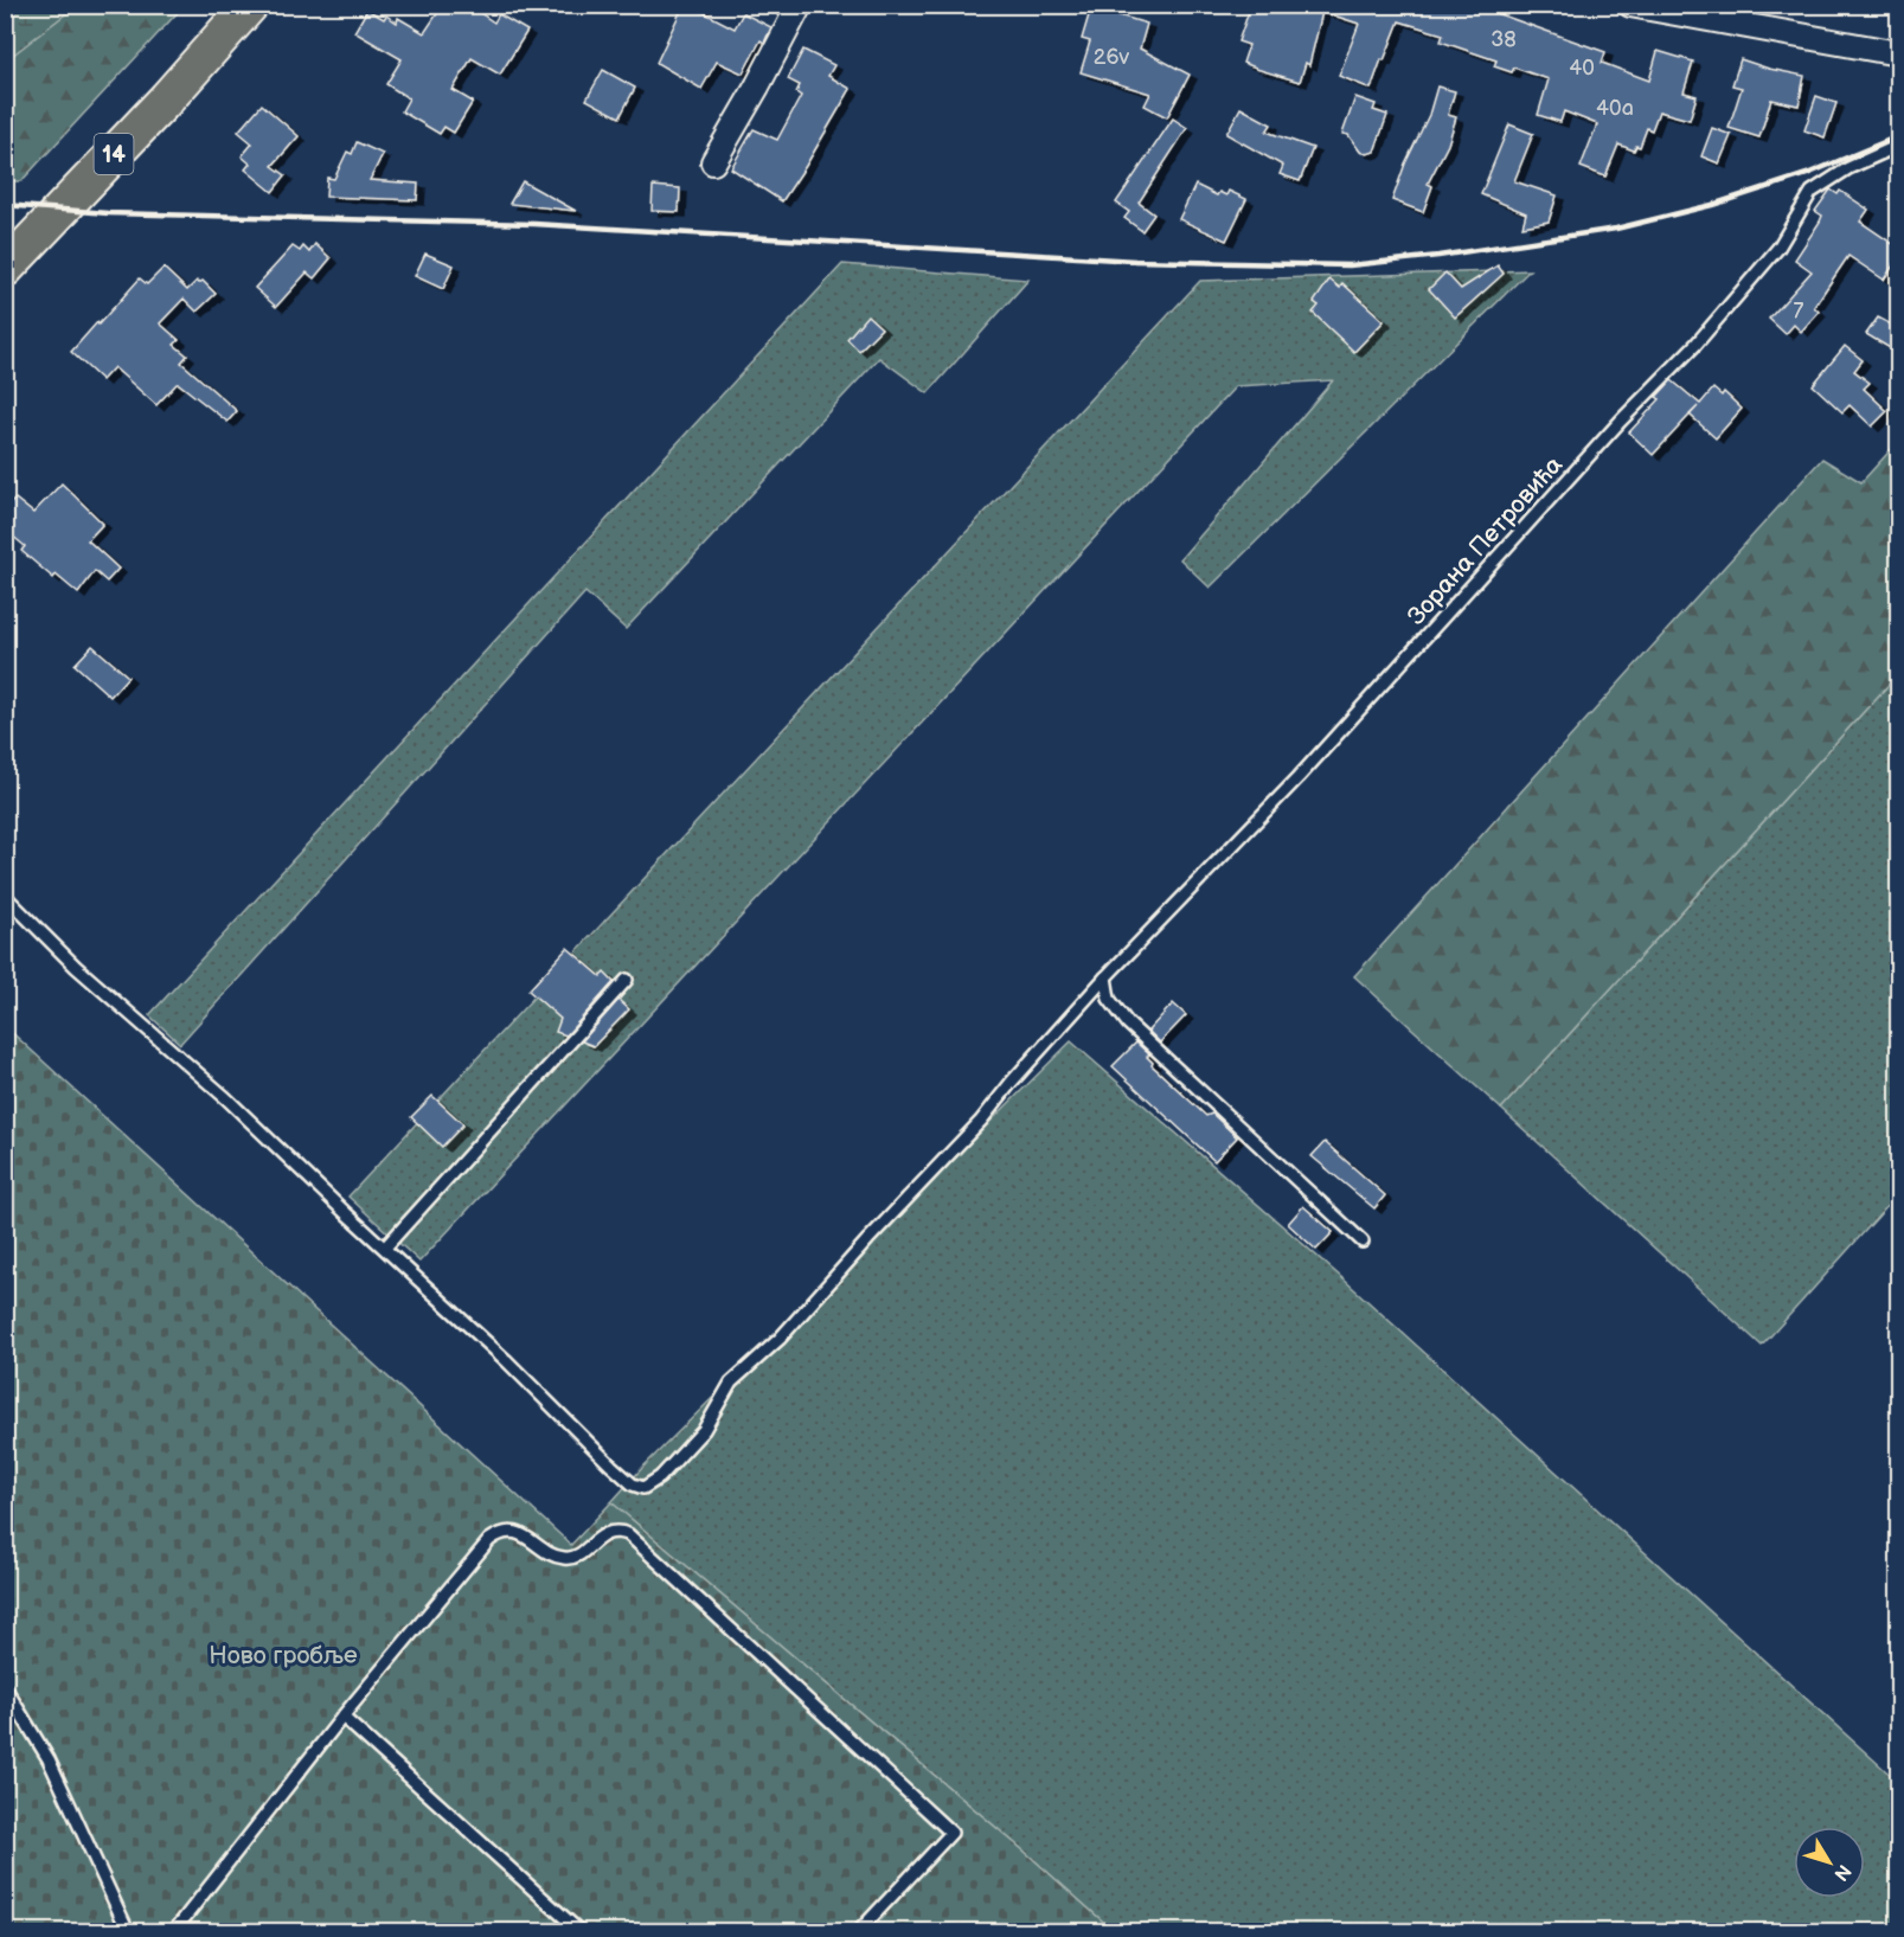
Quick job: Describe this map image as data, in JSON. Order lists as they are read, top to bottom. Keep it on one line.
{"streets":{"main road":["14"],"lane":["Зорана Петровића"]},"parks":["Ново гробље"],"house_numbers":["38","26v","40","40a","7"],"north":"bottom right"}
